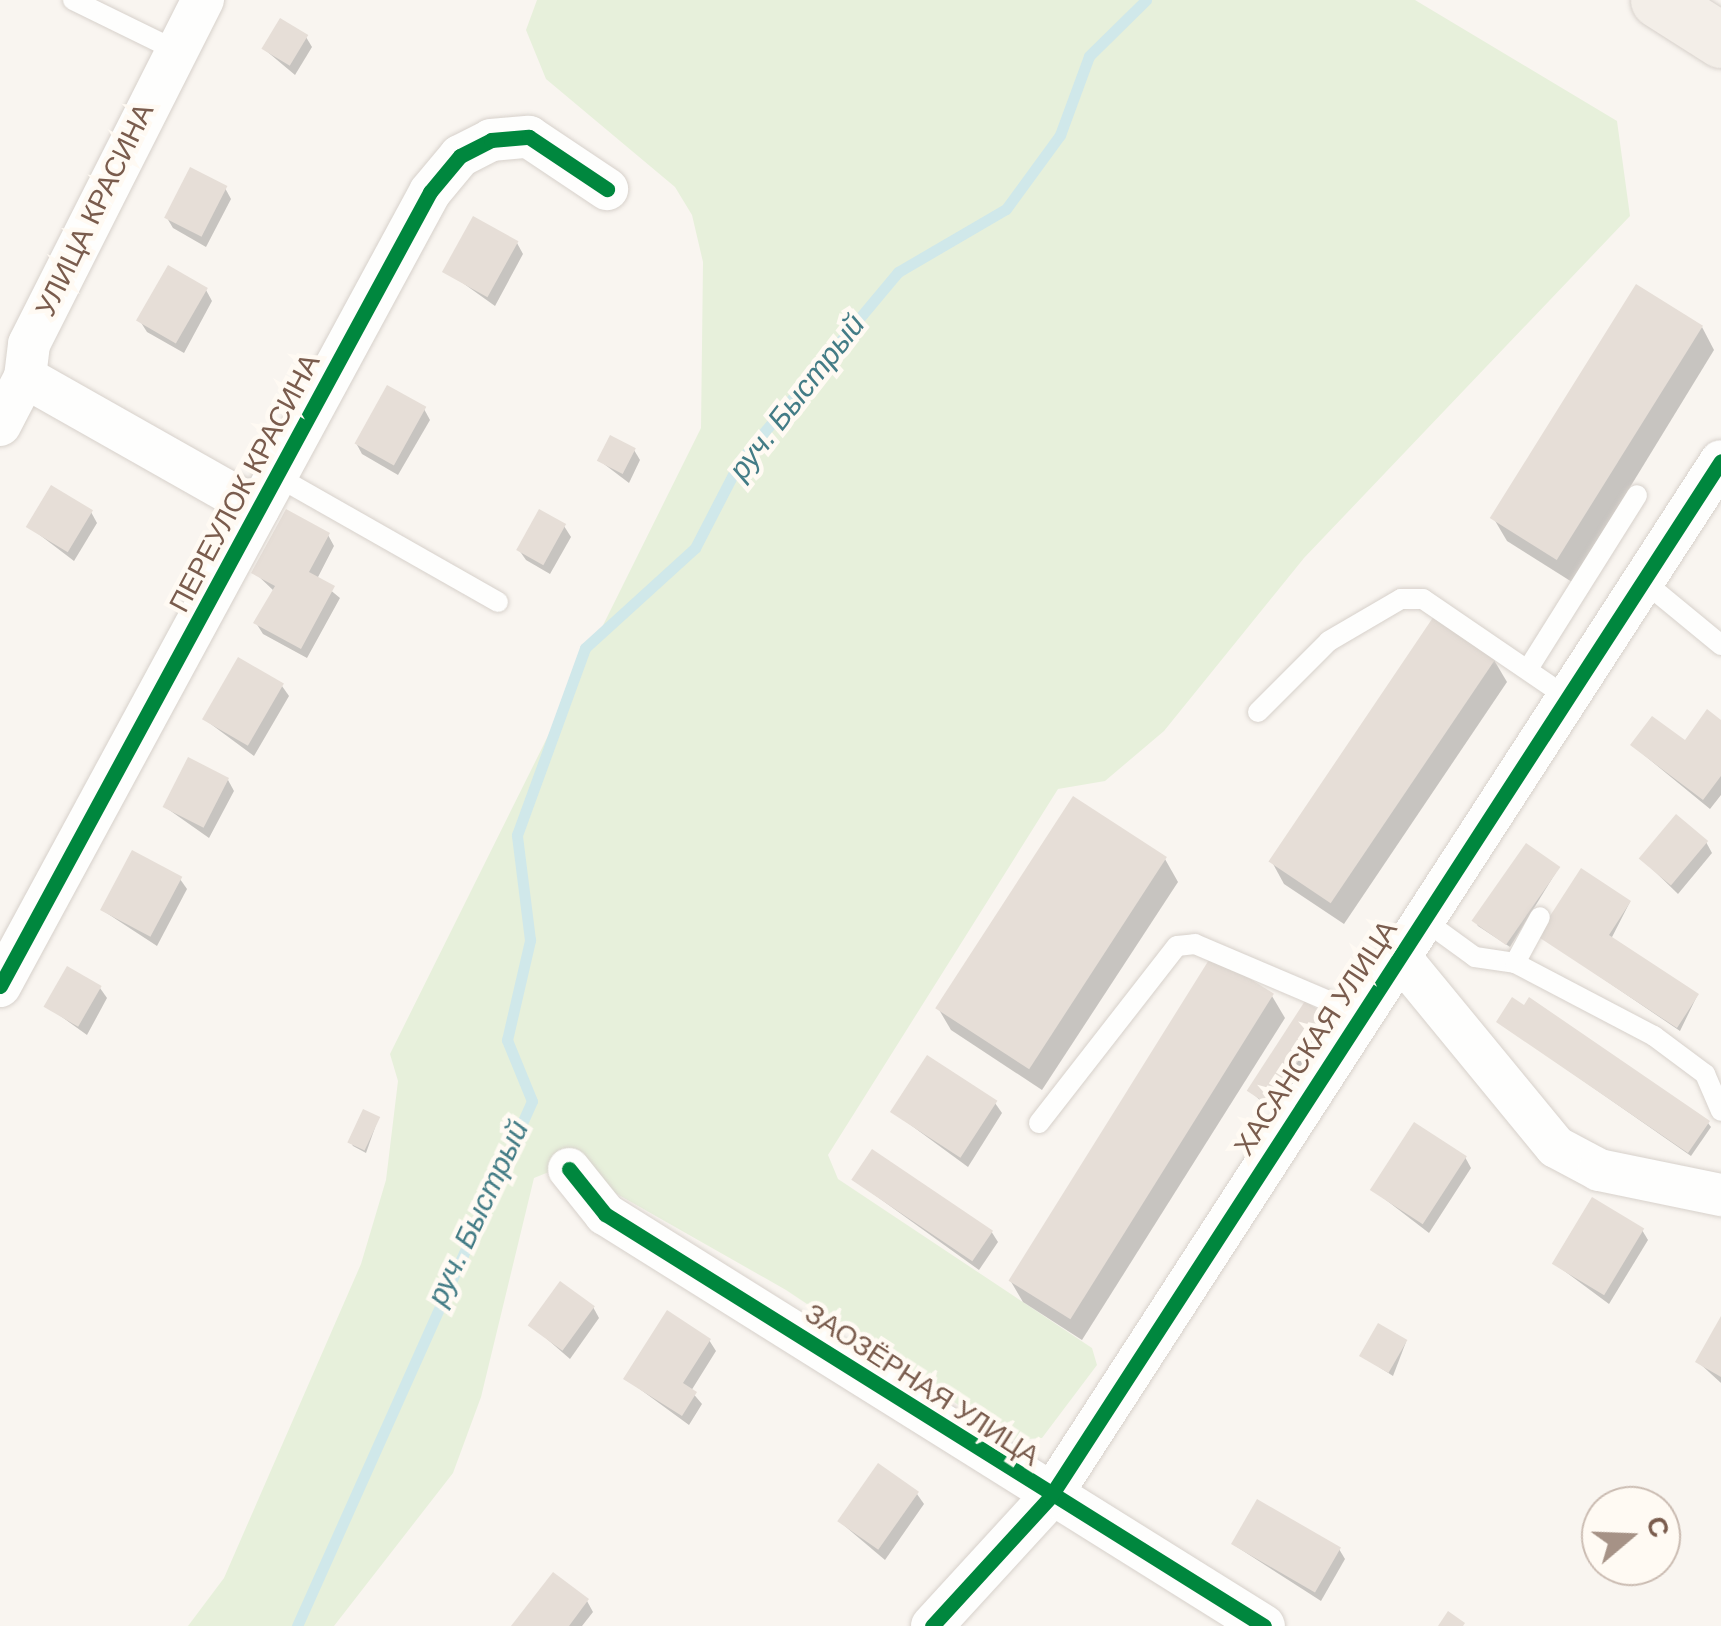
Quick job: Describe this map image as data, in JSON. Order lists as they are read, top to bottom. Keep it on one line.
{"streets":{"street":["УЛИЦА КРАСИНА","ПЕРЕУЛОК КРАСИНА","ХАСАНСКАЯ УЛИЦА","ЗАОЗЁРНАЯ УЛИЦА"]},"crossings":[["ХАСАНСКАЯ УЛИЦА","ЗАОЗЁРНАЯ УЛИЦА"]],"water":["руч. Быстрый"],"north":"right"}
